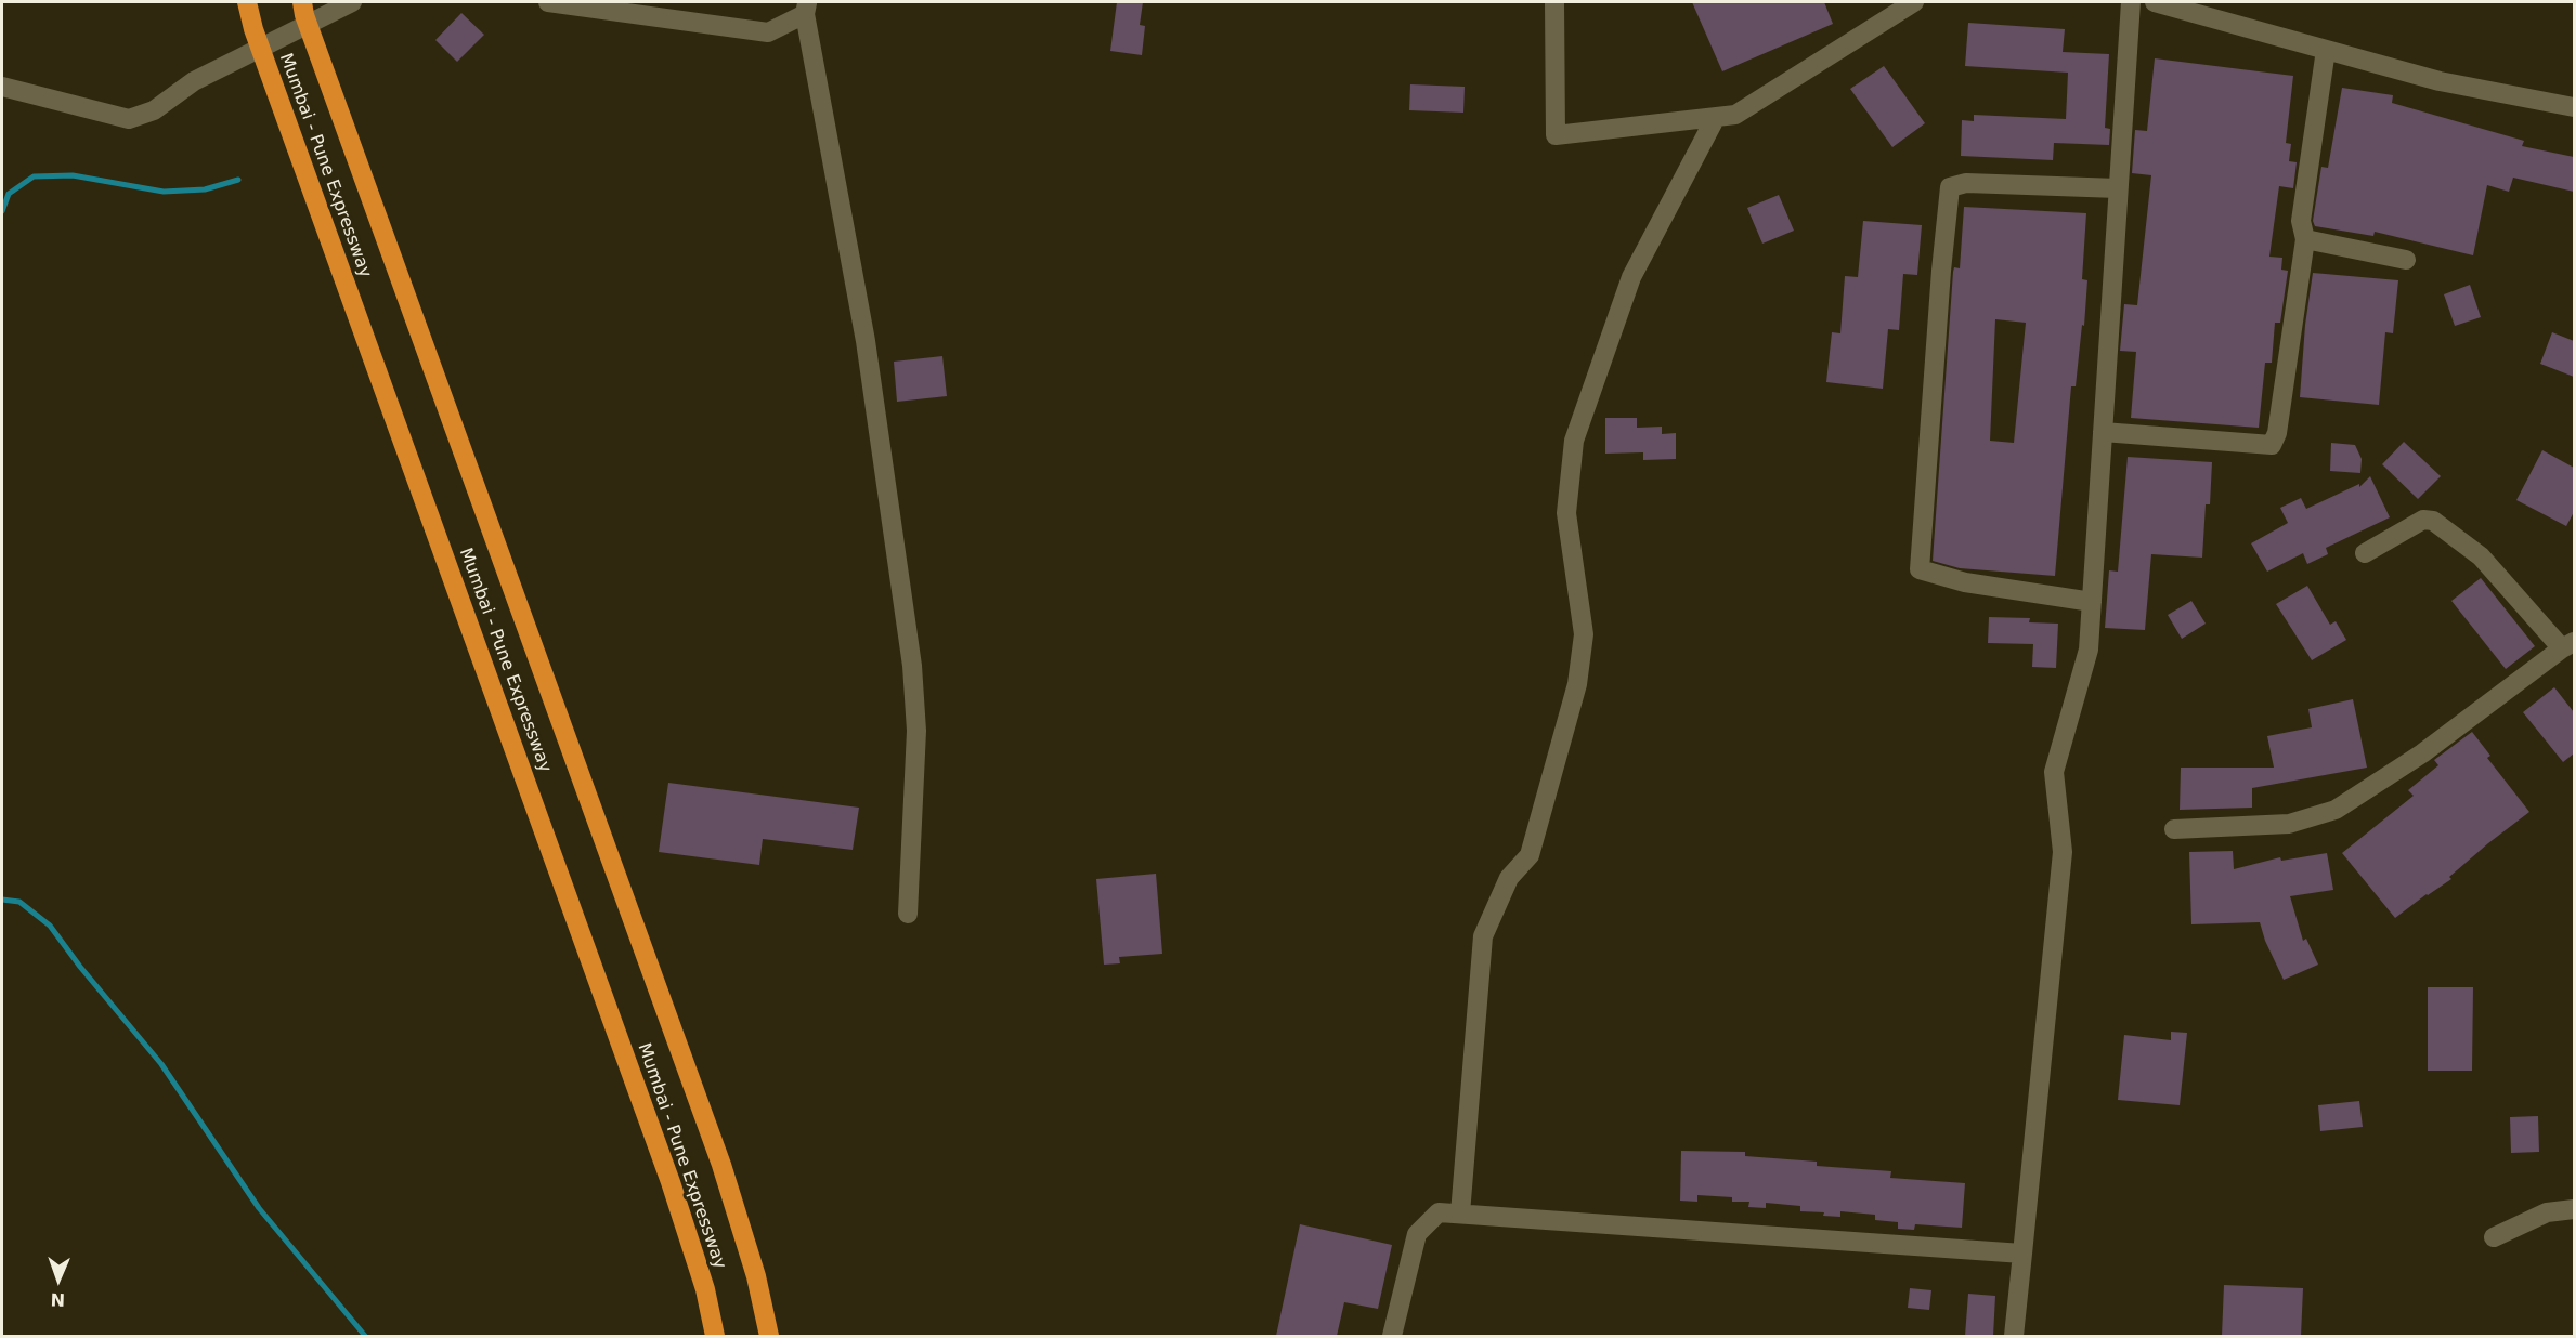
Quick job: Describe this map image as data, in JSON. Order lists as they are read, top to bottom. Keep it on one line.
{"streets":{"highway":["Mumbai - Pune Expressway"]},"north":"bottom"}
